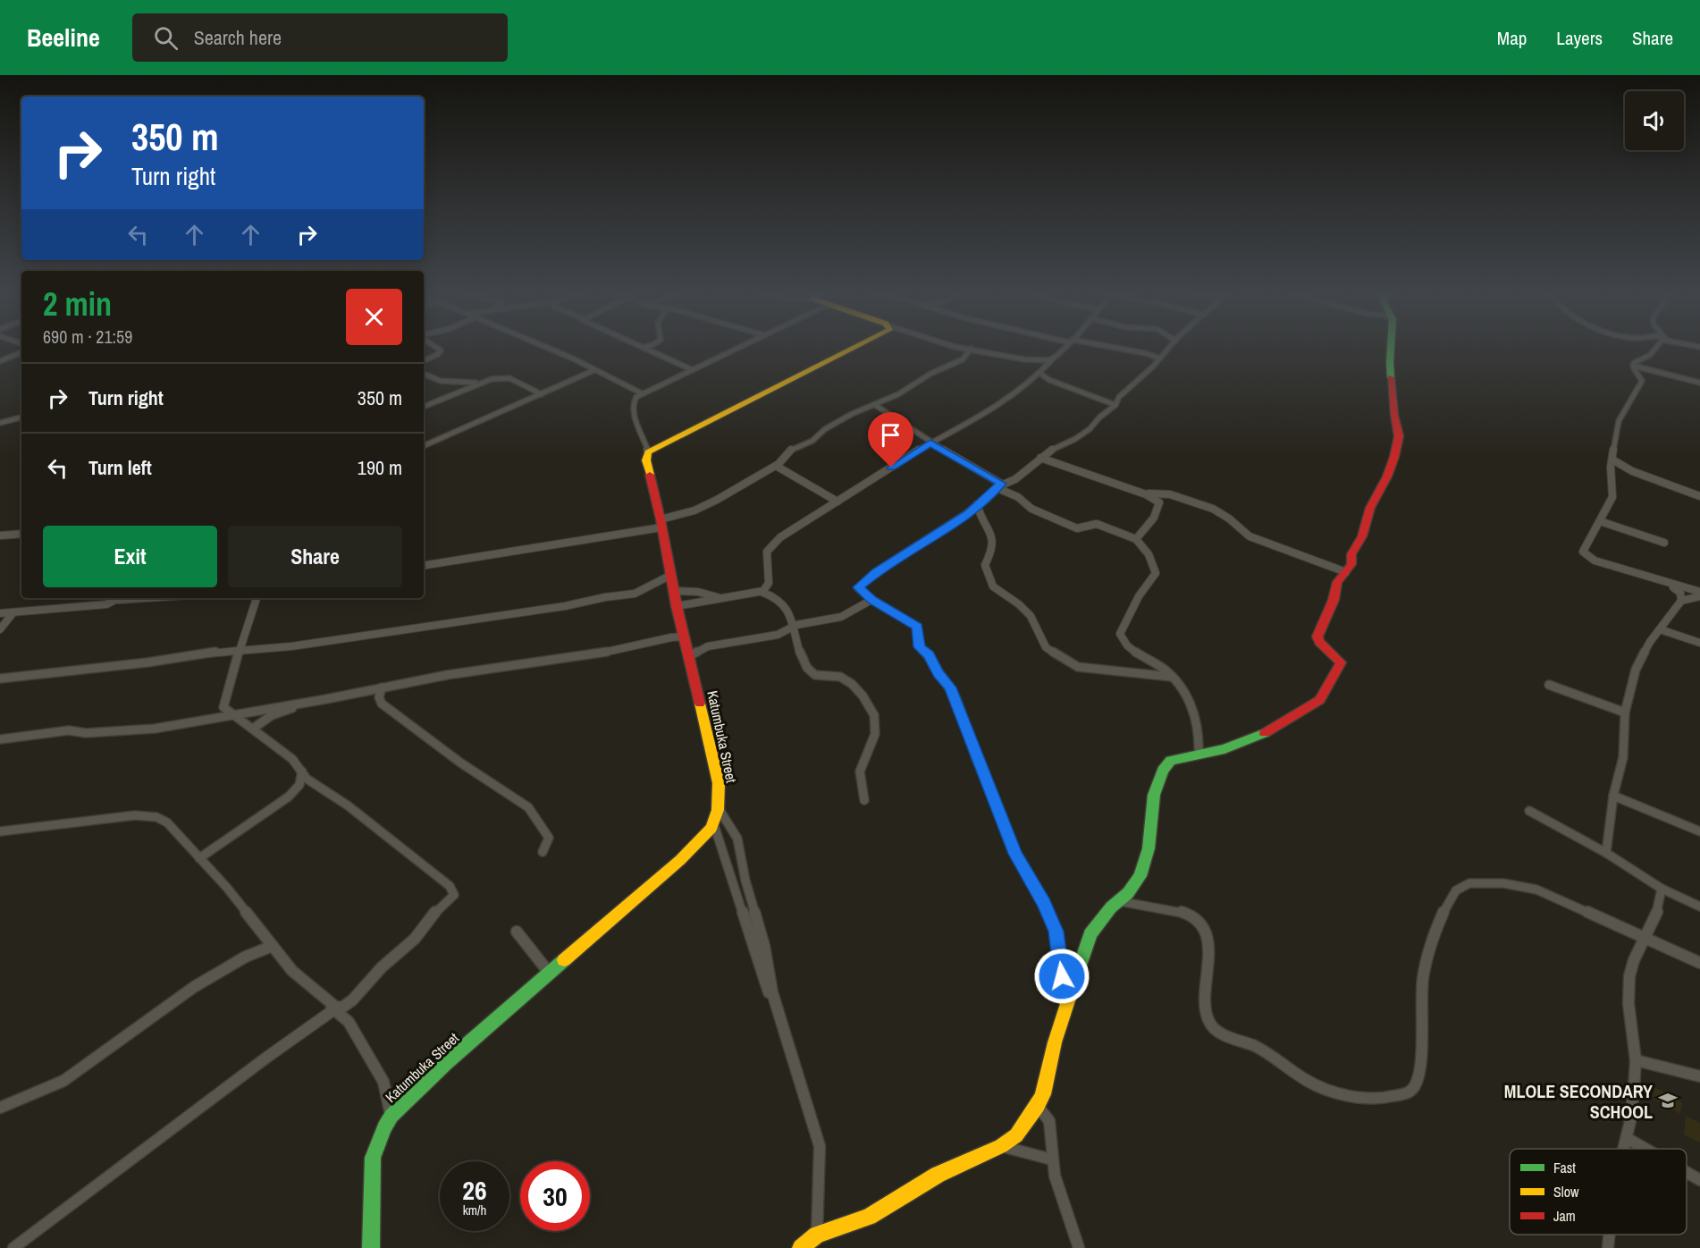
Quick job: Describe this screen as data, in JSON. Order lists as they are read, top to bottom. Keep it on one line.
{"streets":{"street":["Katumbuka Street"]},"places":{"school or university":["MLOLE SECONDARY SCHOOL"]},"legend":["Fast","Slow","Jam"],"page":{"header":"Beeline","search":"Search here","nav":["Map","Layers","Share"],"turn":["350 m","Turn right"],"heading":["2 min","690 m · 21:59"],"list":[{"name":"Turn right","value":"350 m"},{"name":"Turn left","value":"190 m"}],"buttons":["Exit","Share"],"speed":"26 km/h","limit":"30"}}
